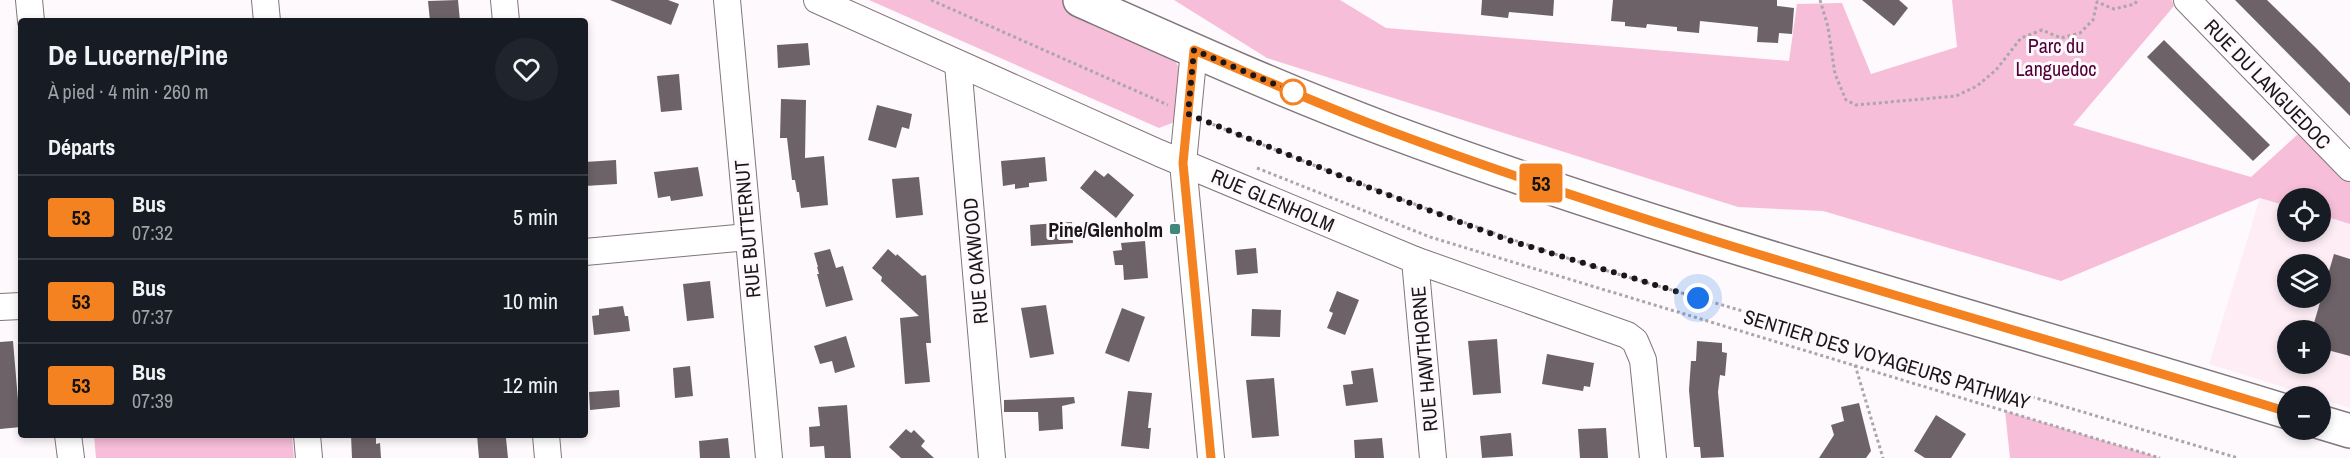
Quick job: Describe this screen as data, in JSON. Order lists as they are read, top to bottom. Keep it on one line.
{"streets":{"street":["RUE DU LANGUEDOC","RUE GLENHOLM","RUE BUTTERNUT","RUE OAKWOOD","RUE HAWTHORNE"],"path":["SENTIER DES VOYAGEURS PATHWAY"]},"crossings":[["RUE GLENHOLM","RUE OAKWOOD"],["RUE GLENHOLM","RUE HAWTHORNE"]],"parks":["Parc du Languedoc"],"places":{"transit":["Pine/Glenholm"]},"lines":["bus line 53"],"page":{"on_map":"53","heading":[["De Lucerne/Pine","À pied · 4 min · 260 m"],"Départs"],"list":[{"mark":"53","name":"Bus","note":"07:32","value":"5 min"},{"mark":"53","name":"Bus","note":"07:37","value":"10 min"},{"mark":"53","name":"Bus","note":"07:39","value":"12 min"}],"map_buttons":["+","−"]}}
